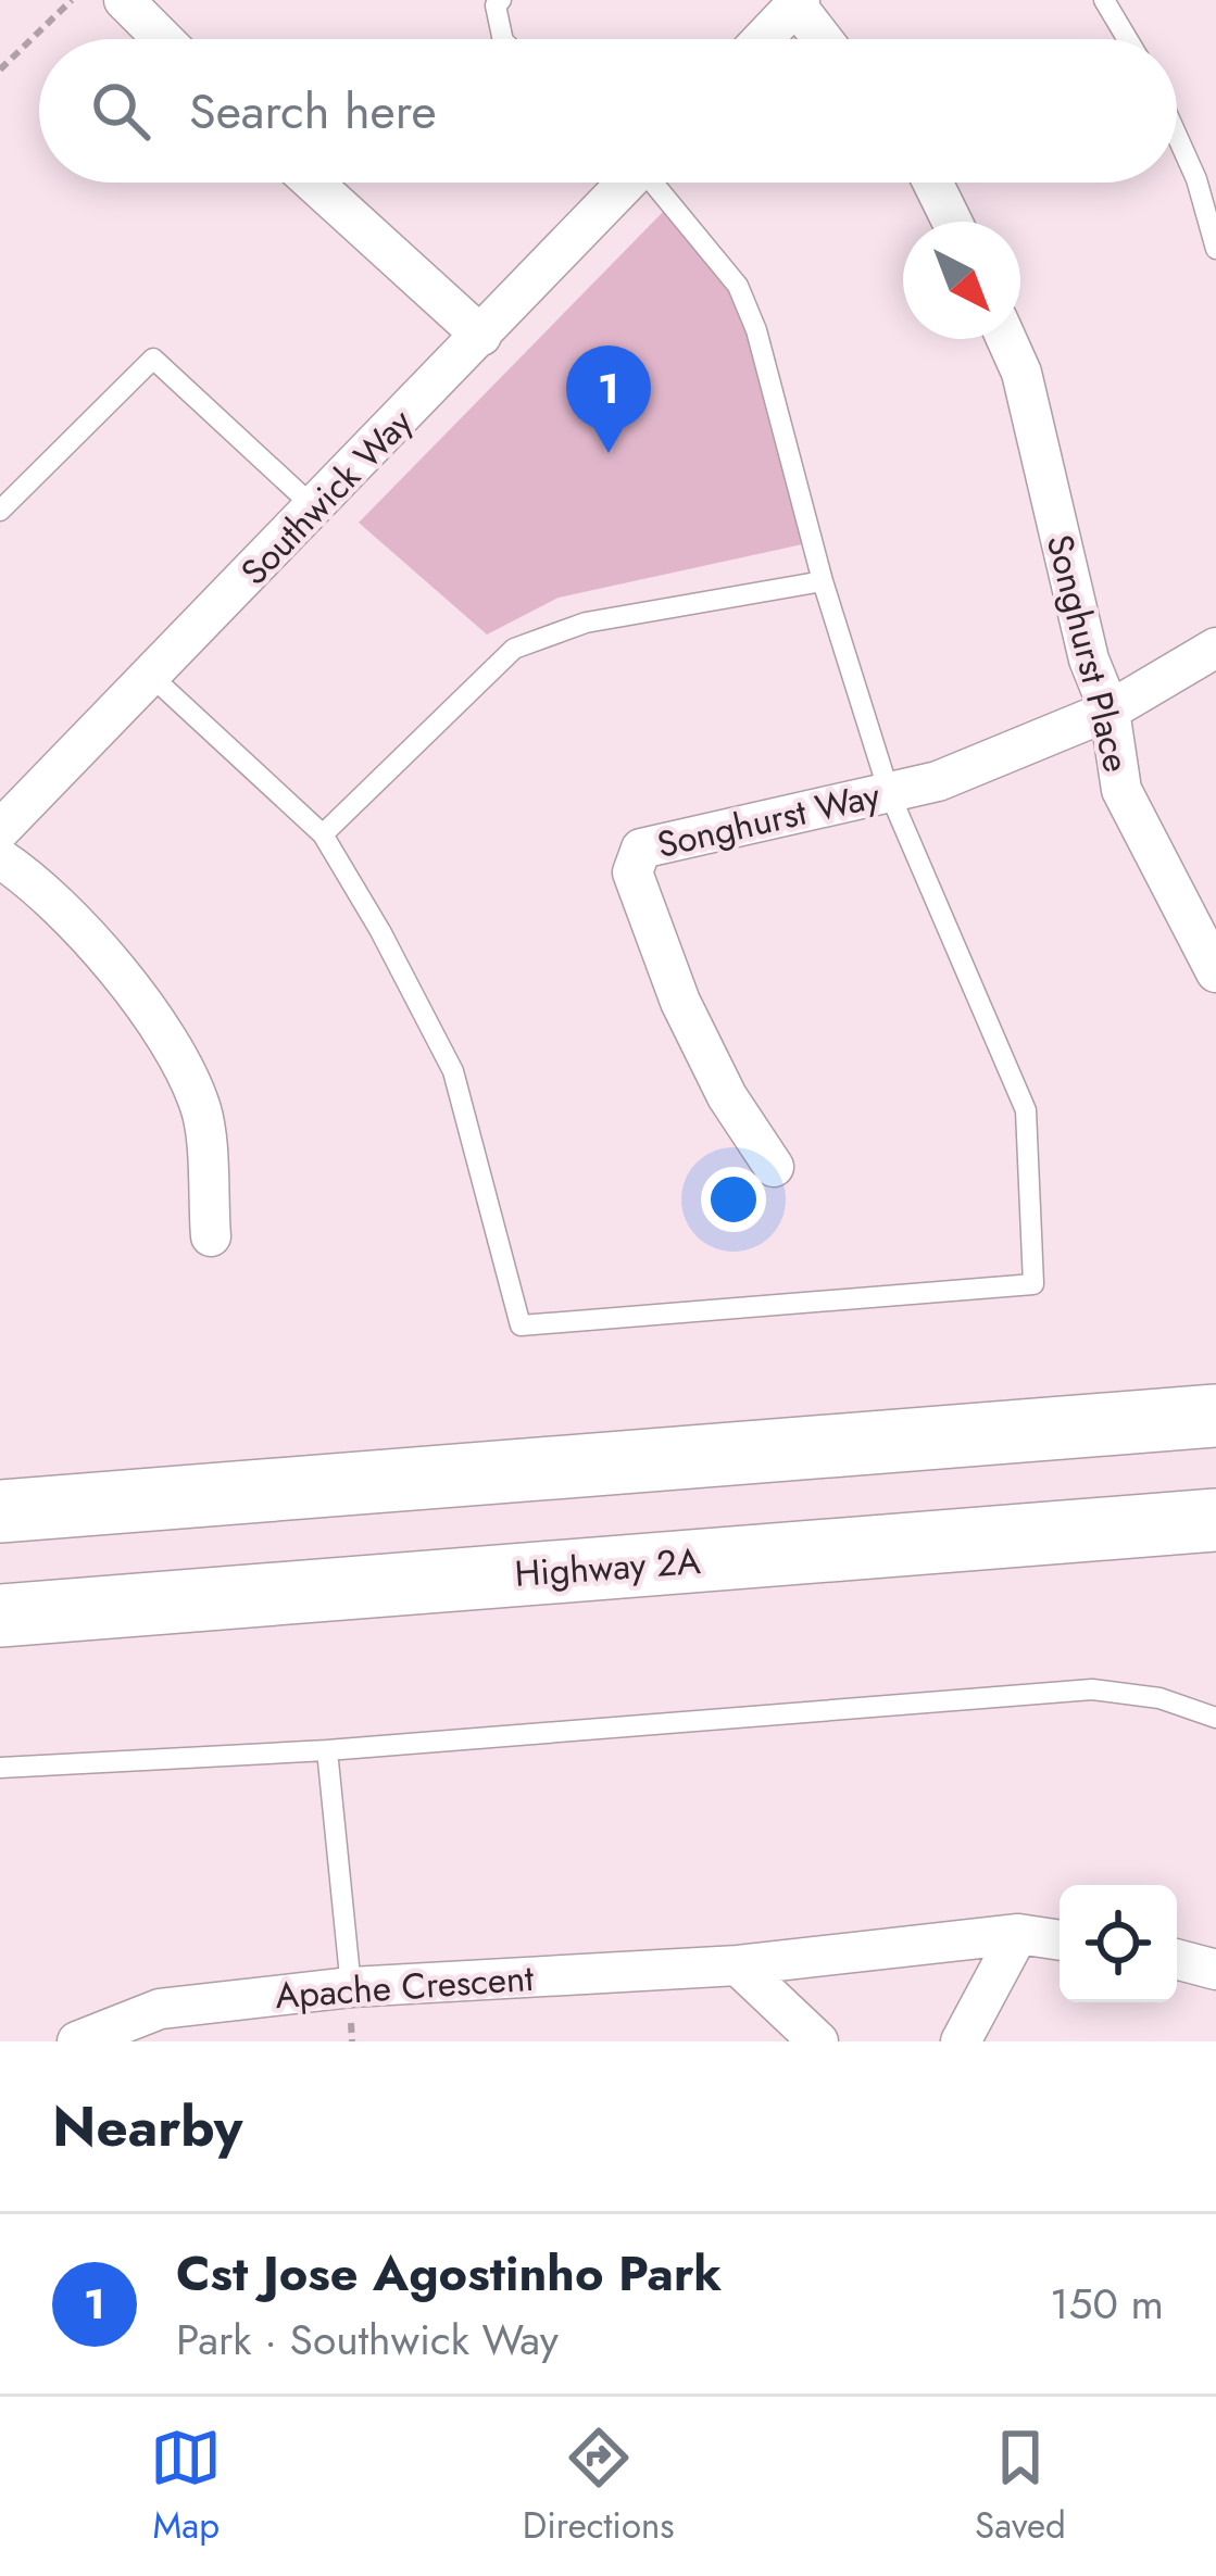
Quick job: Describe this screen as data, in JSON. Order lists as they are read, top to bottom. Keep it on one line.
{"streets":{"main road":["Highway 2A"],"street":["Southwick Way","Songhurst Place","Songhurst Way","Apache Crescent"]},"crossings":[["Songhurst Place","Songhurst Way"]],"north":"bottom right","page":{"search":"Search here","pins":"1","heading":"Nearby","list":[{"mark":"1","name":"Cst Jose Agostinho Park","note":"Park · Southwick Way","value":"150 m"}],"nav":["Map","Directions","Saved"]}}
